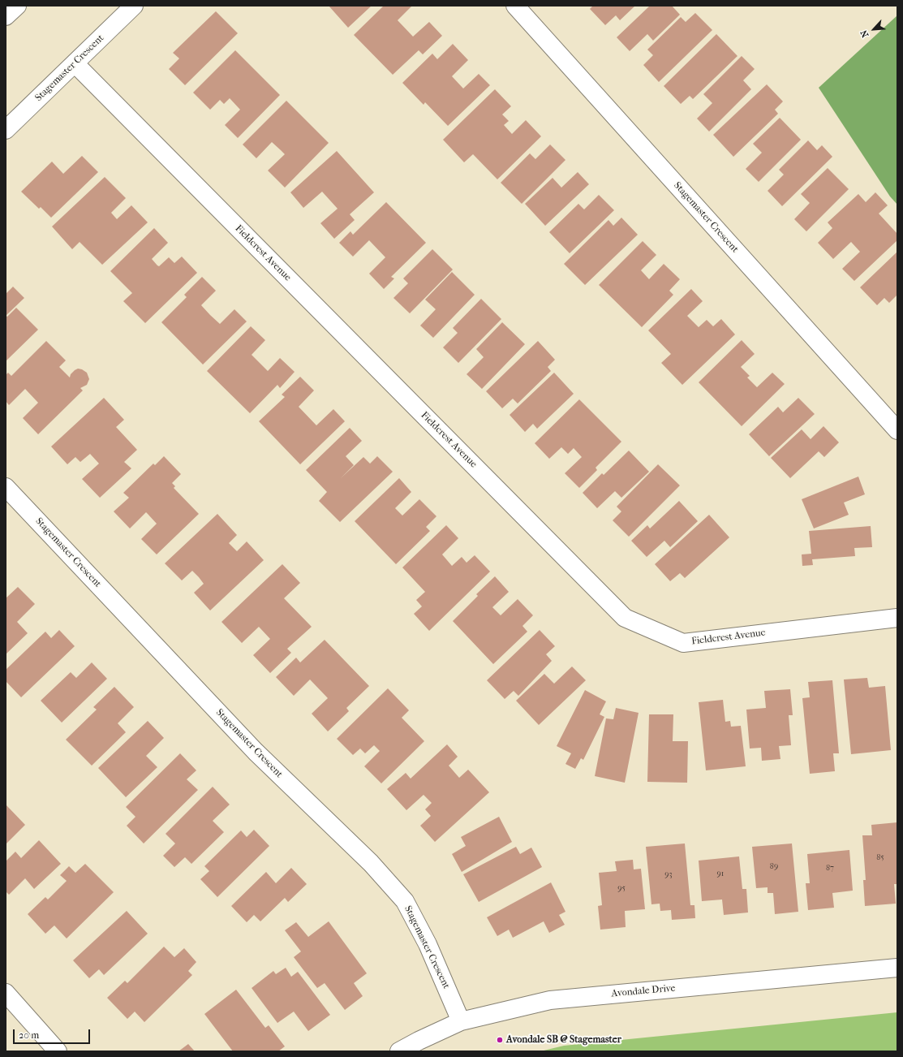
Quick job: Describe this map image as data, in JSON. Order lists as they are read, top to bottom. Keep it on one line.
{"streets":{"street":["Stagemaster Crescent","Fieldcrest Avenue","Avondale Drive"]},"crossings":[["Stagemaster Crescent","Fieldcrest Avenue"],["Stagemaster Crescent","Avondale Drive"]],"places":["Avondale SB @ Stagemaster"],"house_numbers":["85","89","87","91","93","95"],"scale_bar":"20 m","north":"bottom left"}
